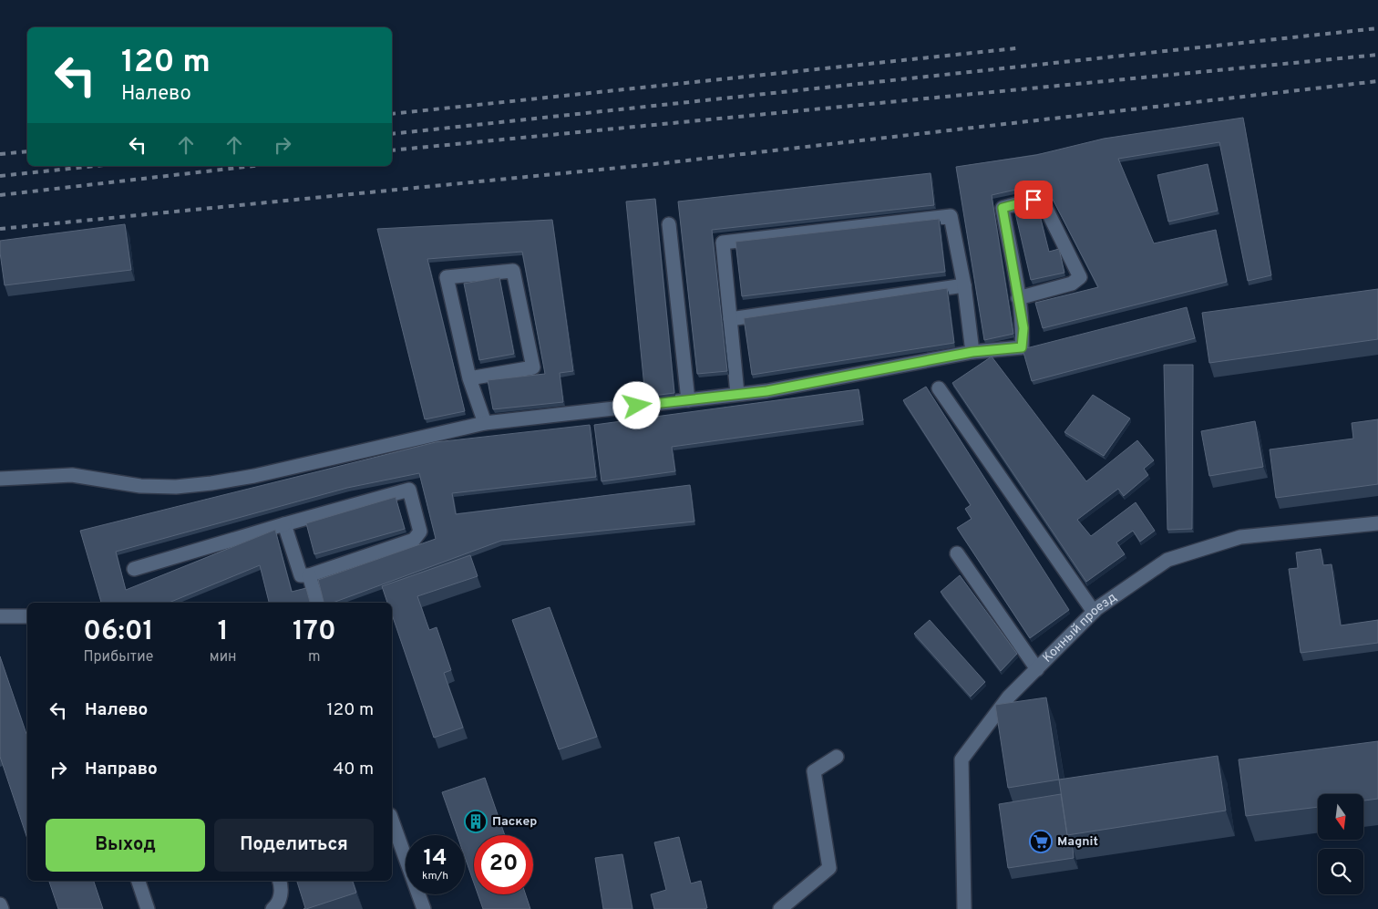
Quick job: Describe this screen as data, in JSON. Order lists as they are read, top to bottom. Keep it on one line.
{"streets":{"street":["Конный проезд"]},"places":{"building":["Паскер"],"supermarket":["Magnit"]},"north":"bottom","page":{"turn":["120 m","Налево"],"eta":["06:01","Прибытие","1","мин","170","m"],"list":[{"name":"Налево","value":"120 m"},{"name":"Направо","value":"40 m"}],"buttons":["Выход","Поделиться"],"speed":"14 km/h","limit":"20"}}
